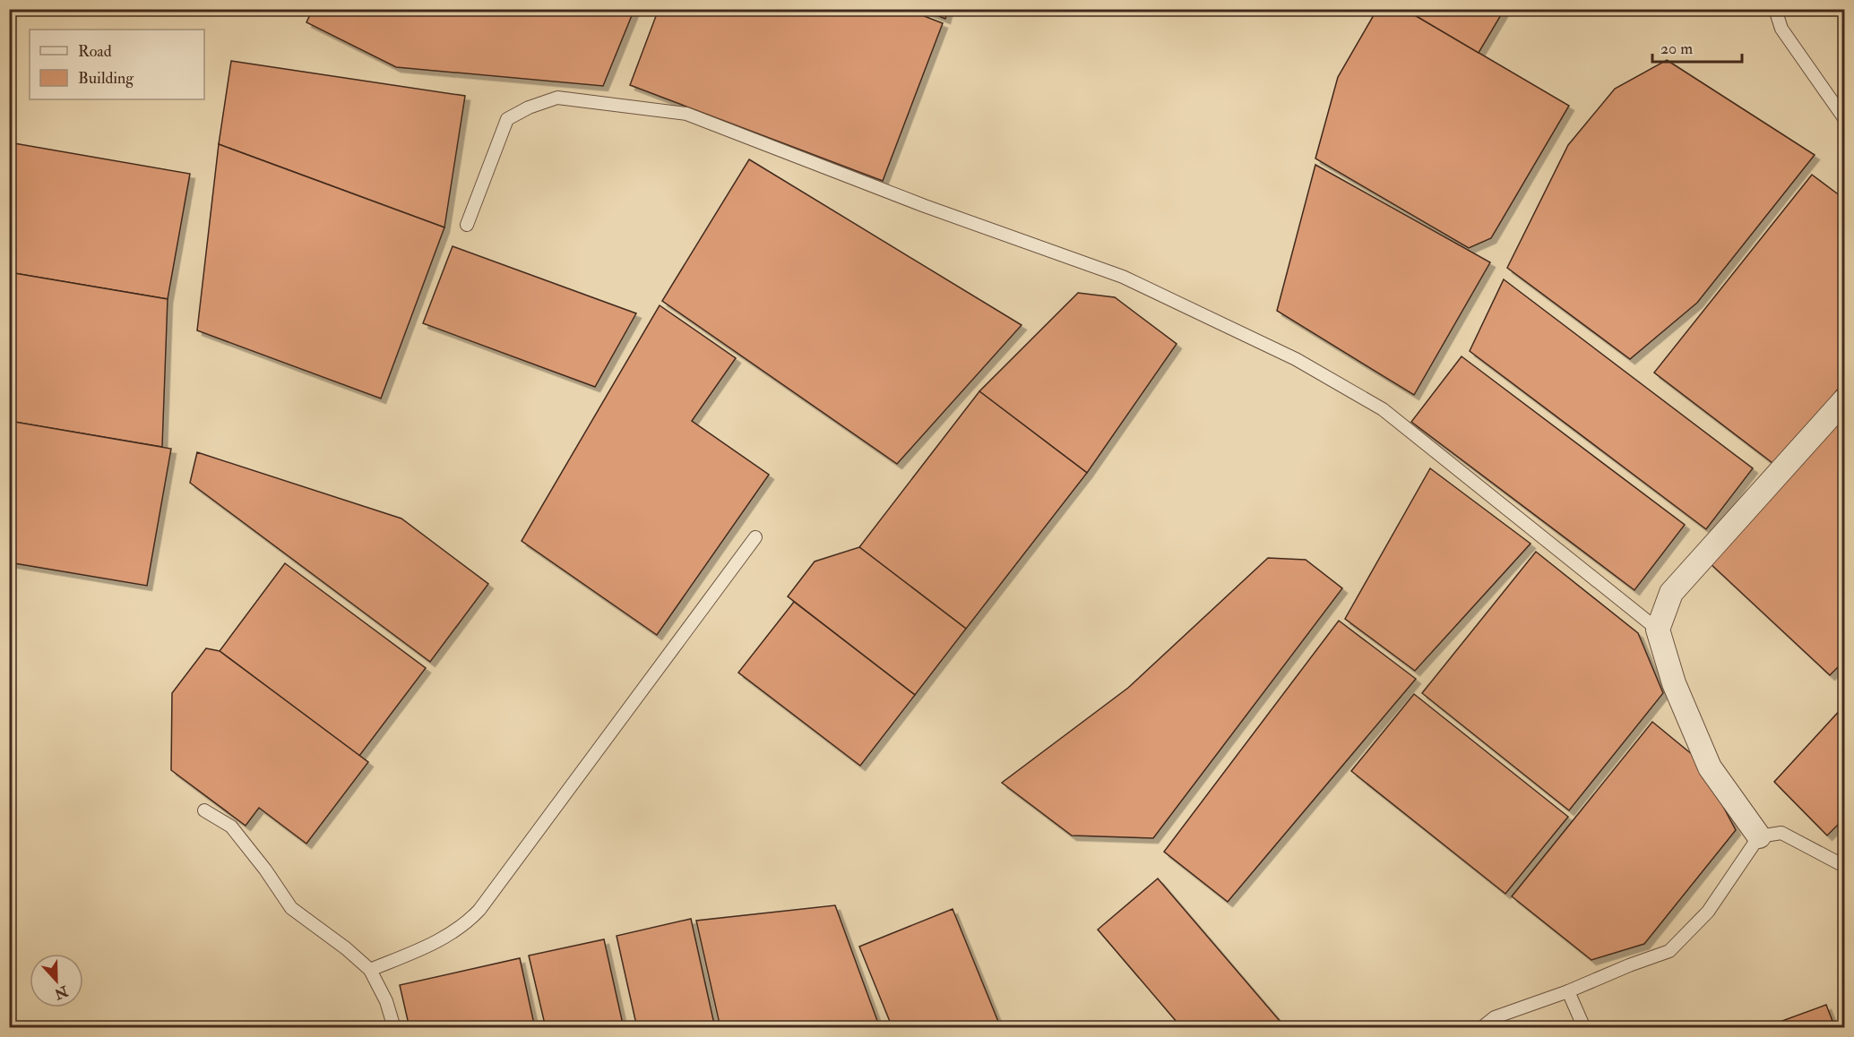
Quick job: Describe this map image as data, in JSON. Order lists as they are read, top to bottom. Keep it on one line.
{"legend":["Road","Building"],"scale_bar":"20 m","north":"bottom"}
